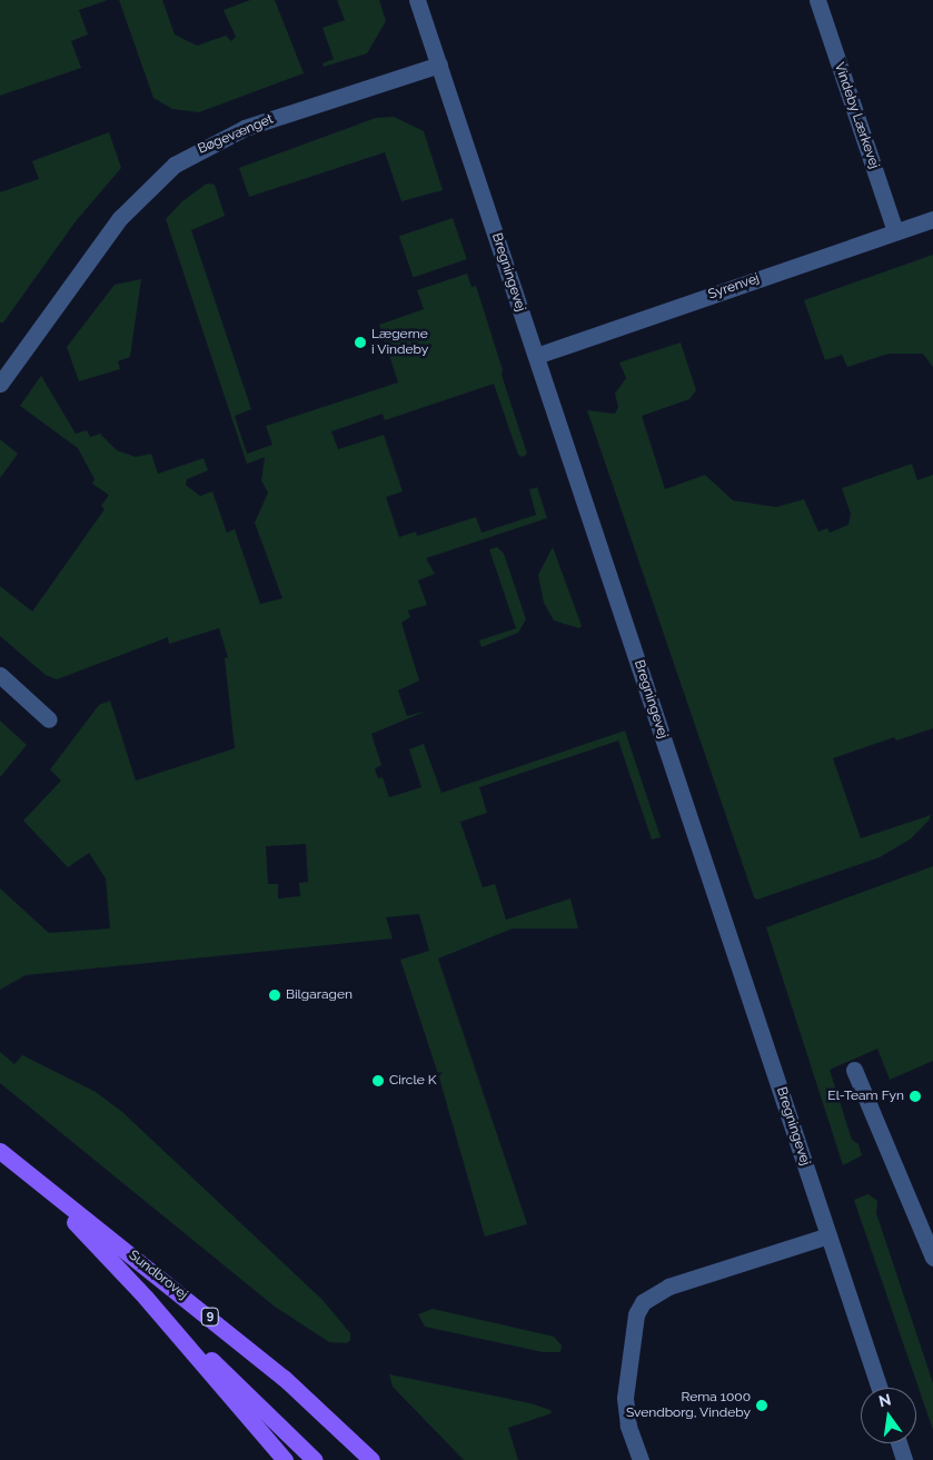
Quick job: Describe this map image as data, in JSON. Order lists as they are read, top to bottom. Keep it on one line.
{"streets":{"main road":["Sundbrovej","9"],"street":["Vindeby Lærkevej","Bøgevænget","Bregningevej","Syrenvej"]},"crossings":[["Vindeby Lærkevej","Syrenvej"],["Bøgevænget","Bregningevej"],["Bregningevej","Syrenvej"]],"places":["Lægerne i Vindeby","Bilgaragen","Circle K","El-Team Fyn","Rema 1000 Svendborg, Vindeby"],"north":"top"}
